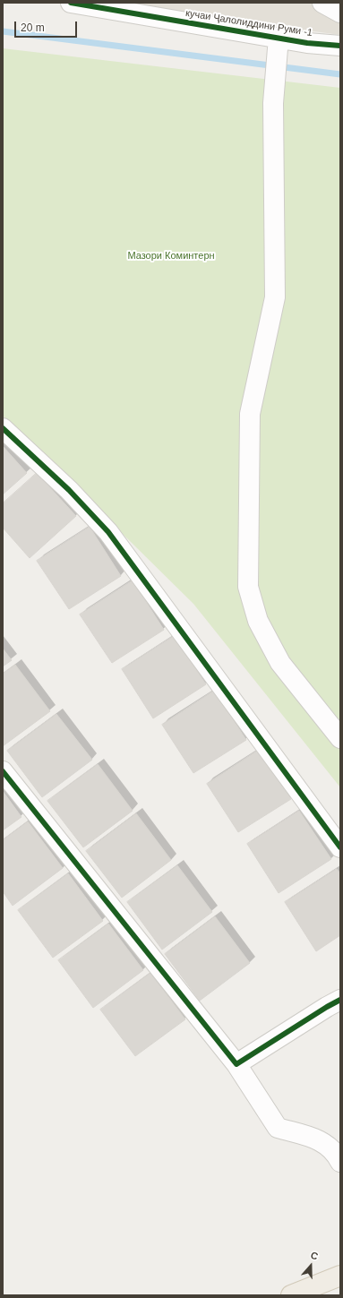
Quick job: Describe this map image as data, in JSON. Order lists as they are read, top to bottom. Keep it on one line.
{"streets":{"street":["кучаи Ҷалолиддини Руми -1"]},"parks":["Мазори Коминтерн"],"scale_bar":"20 m","north":"top"}
